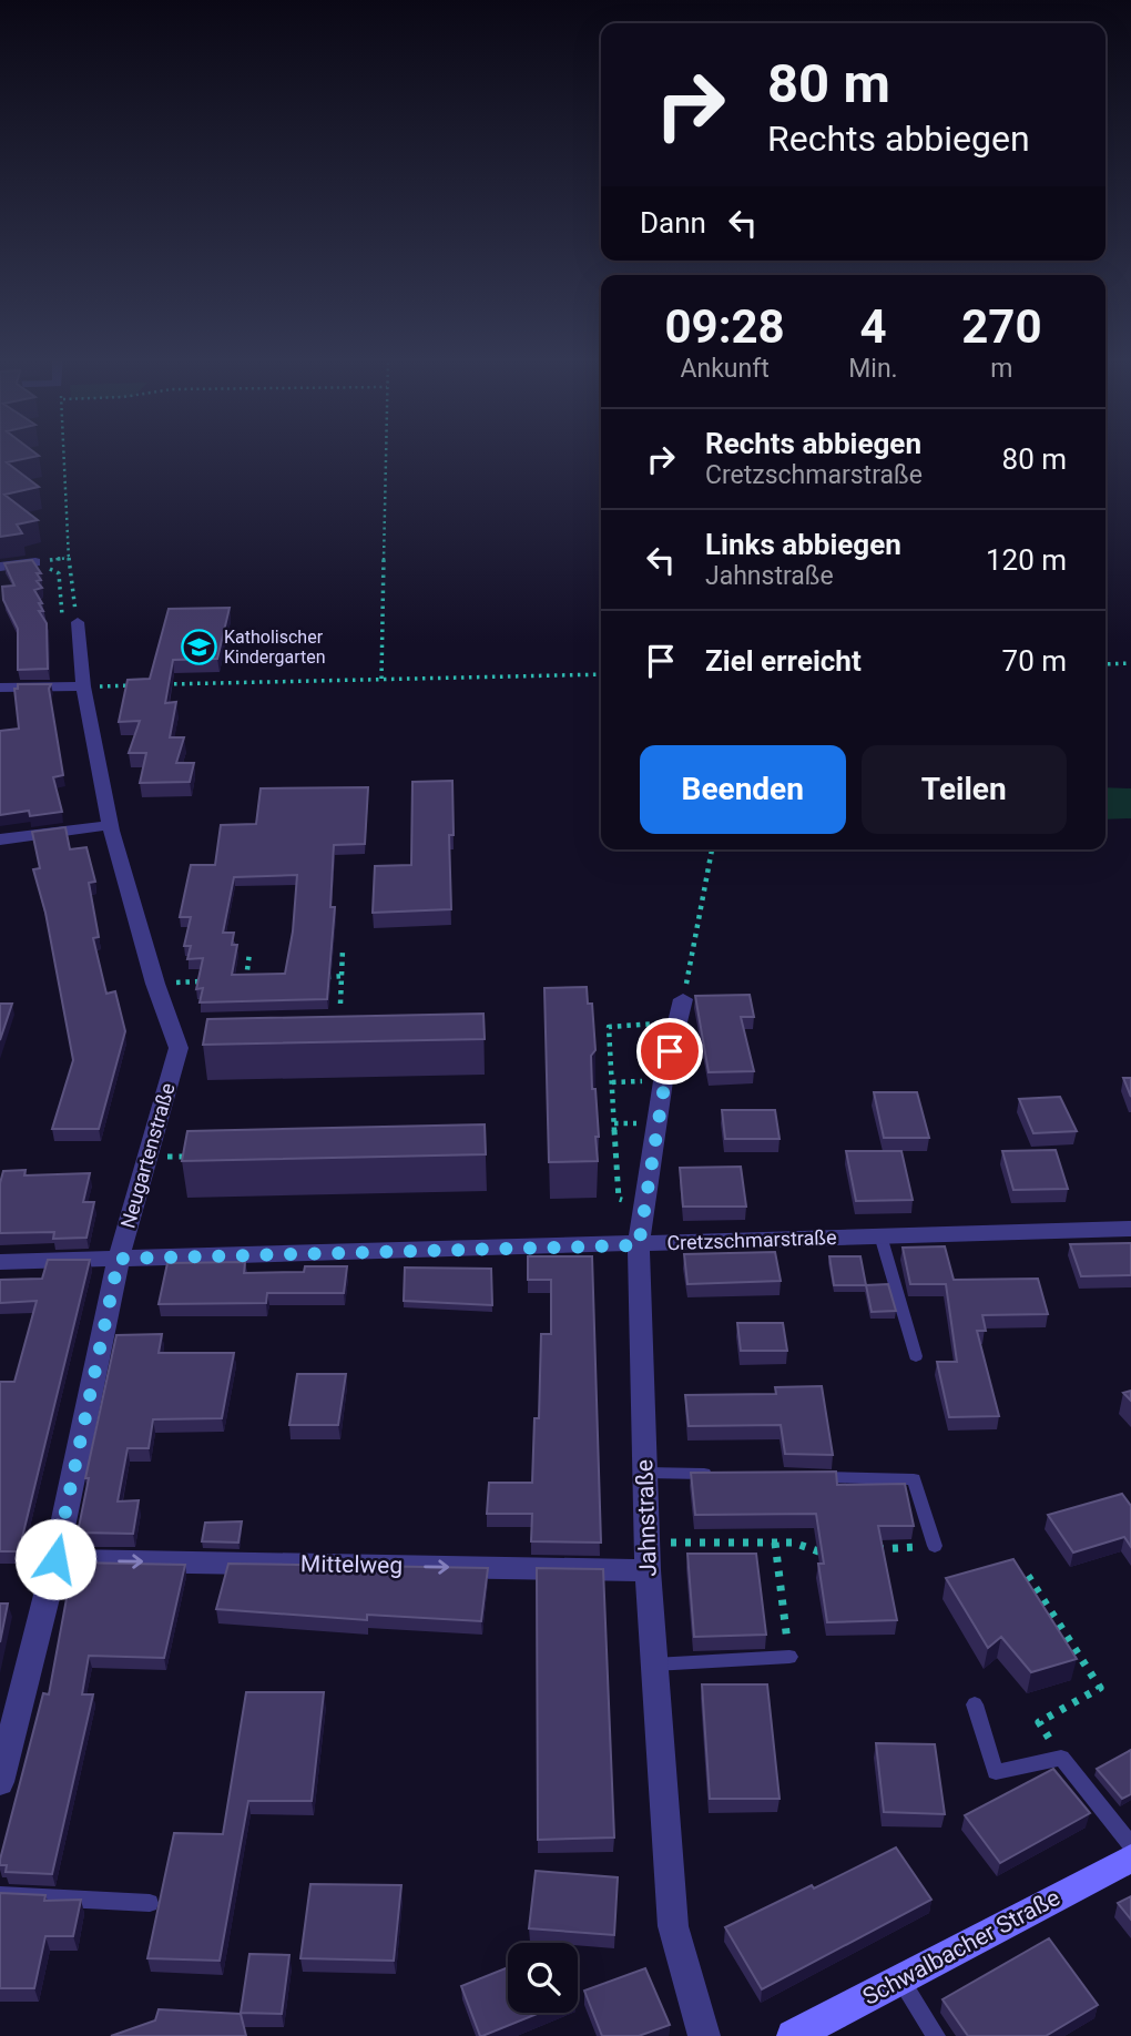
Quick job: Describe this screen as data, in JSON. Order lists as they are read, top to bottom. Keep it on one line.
{"streets":{"street":["Neugartenstraße","Cretzschmarstraße","Jahnstraße","Mittelweg","Schwalbacher Straße"]},"crossings":[["Neugartenstraße","Cretzschmarstraße"],["Neugartenstraße","Mittelweg"],["Cretzschmarstraße","Jahnstraße"],["Jahnstraße","Mittelweg"]],"one_way":["Mittelweg"],"places":{"school or university":["Katholischer Kindergarten"]},"page":{"turn":["80 m","Rechts abbiegen"],"then":"Dann","eta":["09:28","Ankunft","4","Min.","270","m"],"list":[{"name":"Rechts abbiegen","note":"Cretzschmarstraße","value":"80 m"},{"name":"Links abbiegen","note":"Jahnstraße","value":"120 m"},{"name":"Ziel erreicht","value":"70 m"}],"buttons":["Beenden","Teilen"]}}
